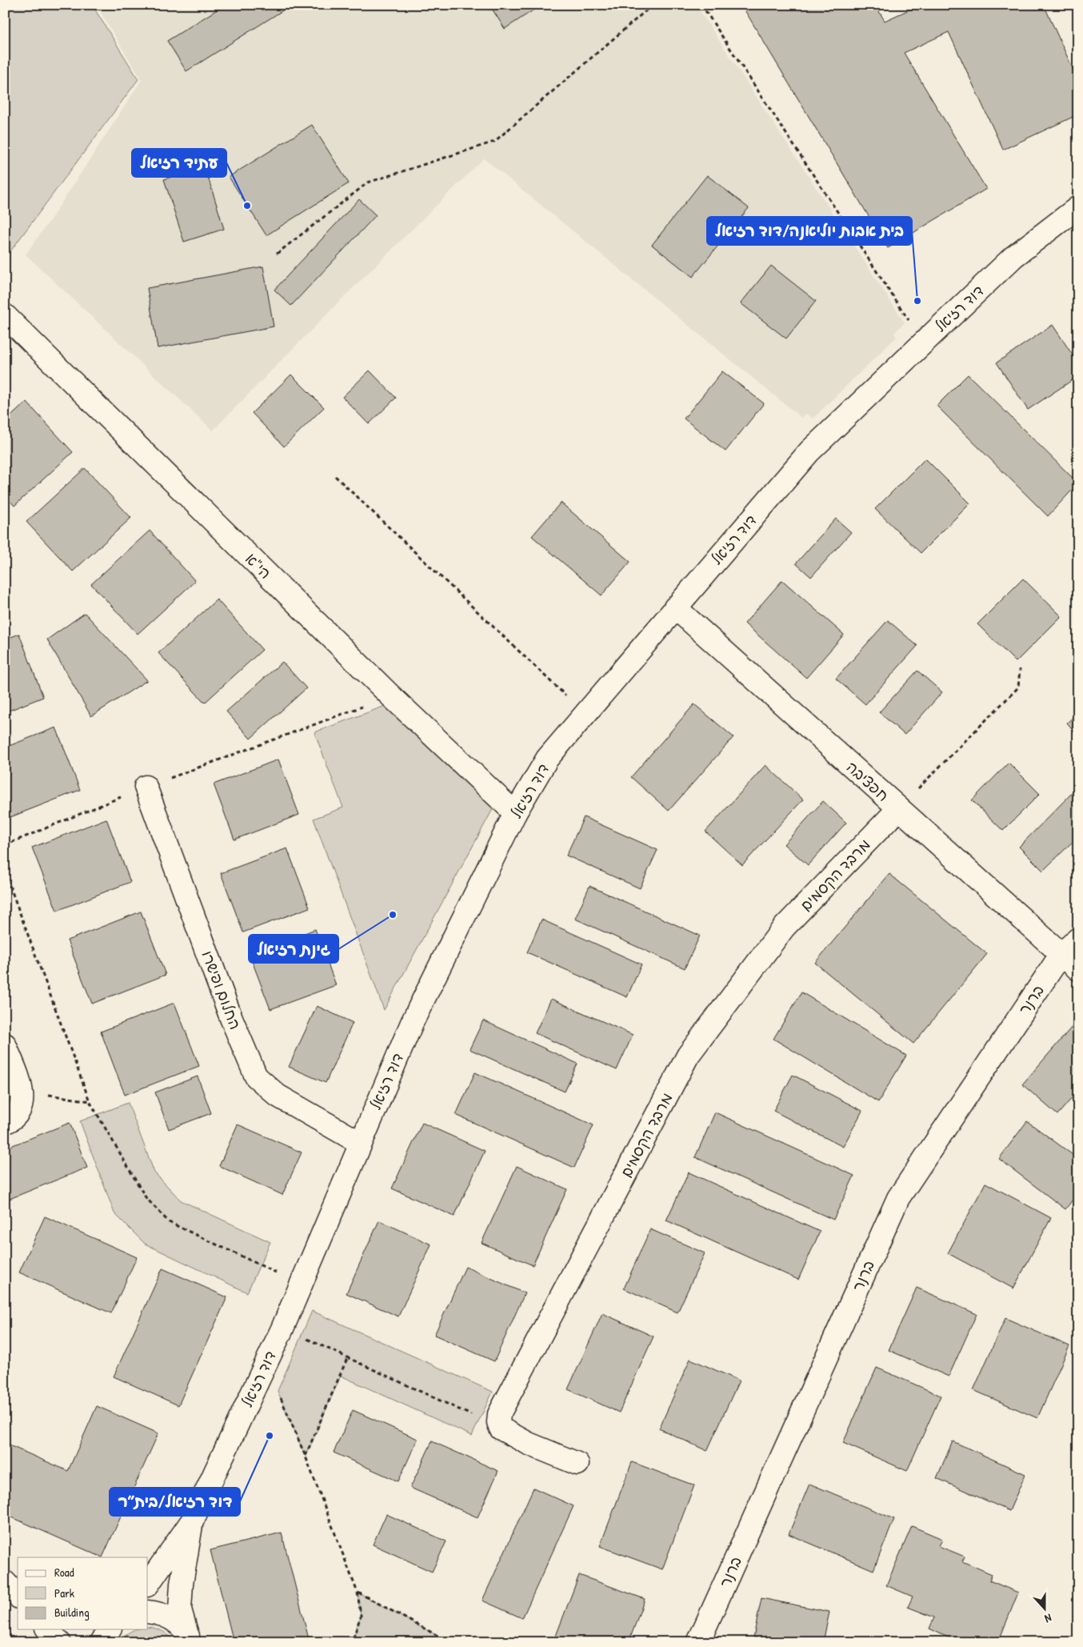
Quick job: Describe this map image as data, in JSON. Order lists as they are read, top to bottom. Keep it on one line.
{"streets":{"street":["דוד רזיאל","הי\"א","חפציבה","מרבד הקסמים","החלום ופישרו","ברנר"]},"crossings":[["דוד רזיאל","הי\"א"],["דוד רזיאל","חפציבה"],["דוד רזיאל","החלום ופישרו"],["חפציבה","מרבד הקסמים"],["חפציבה","ברנר"]],"places":["עתיד רזיאל","בית אבות יוליאנה/דוד רזיאל","גינת רזיאל","דוד רזיאל/בית״ר"],"legend":["Road","Park","Building"],"north":"bottom"}
